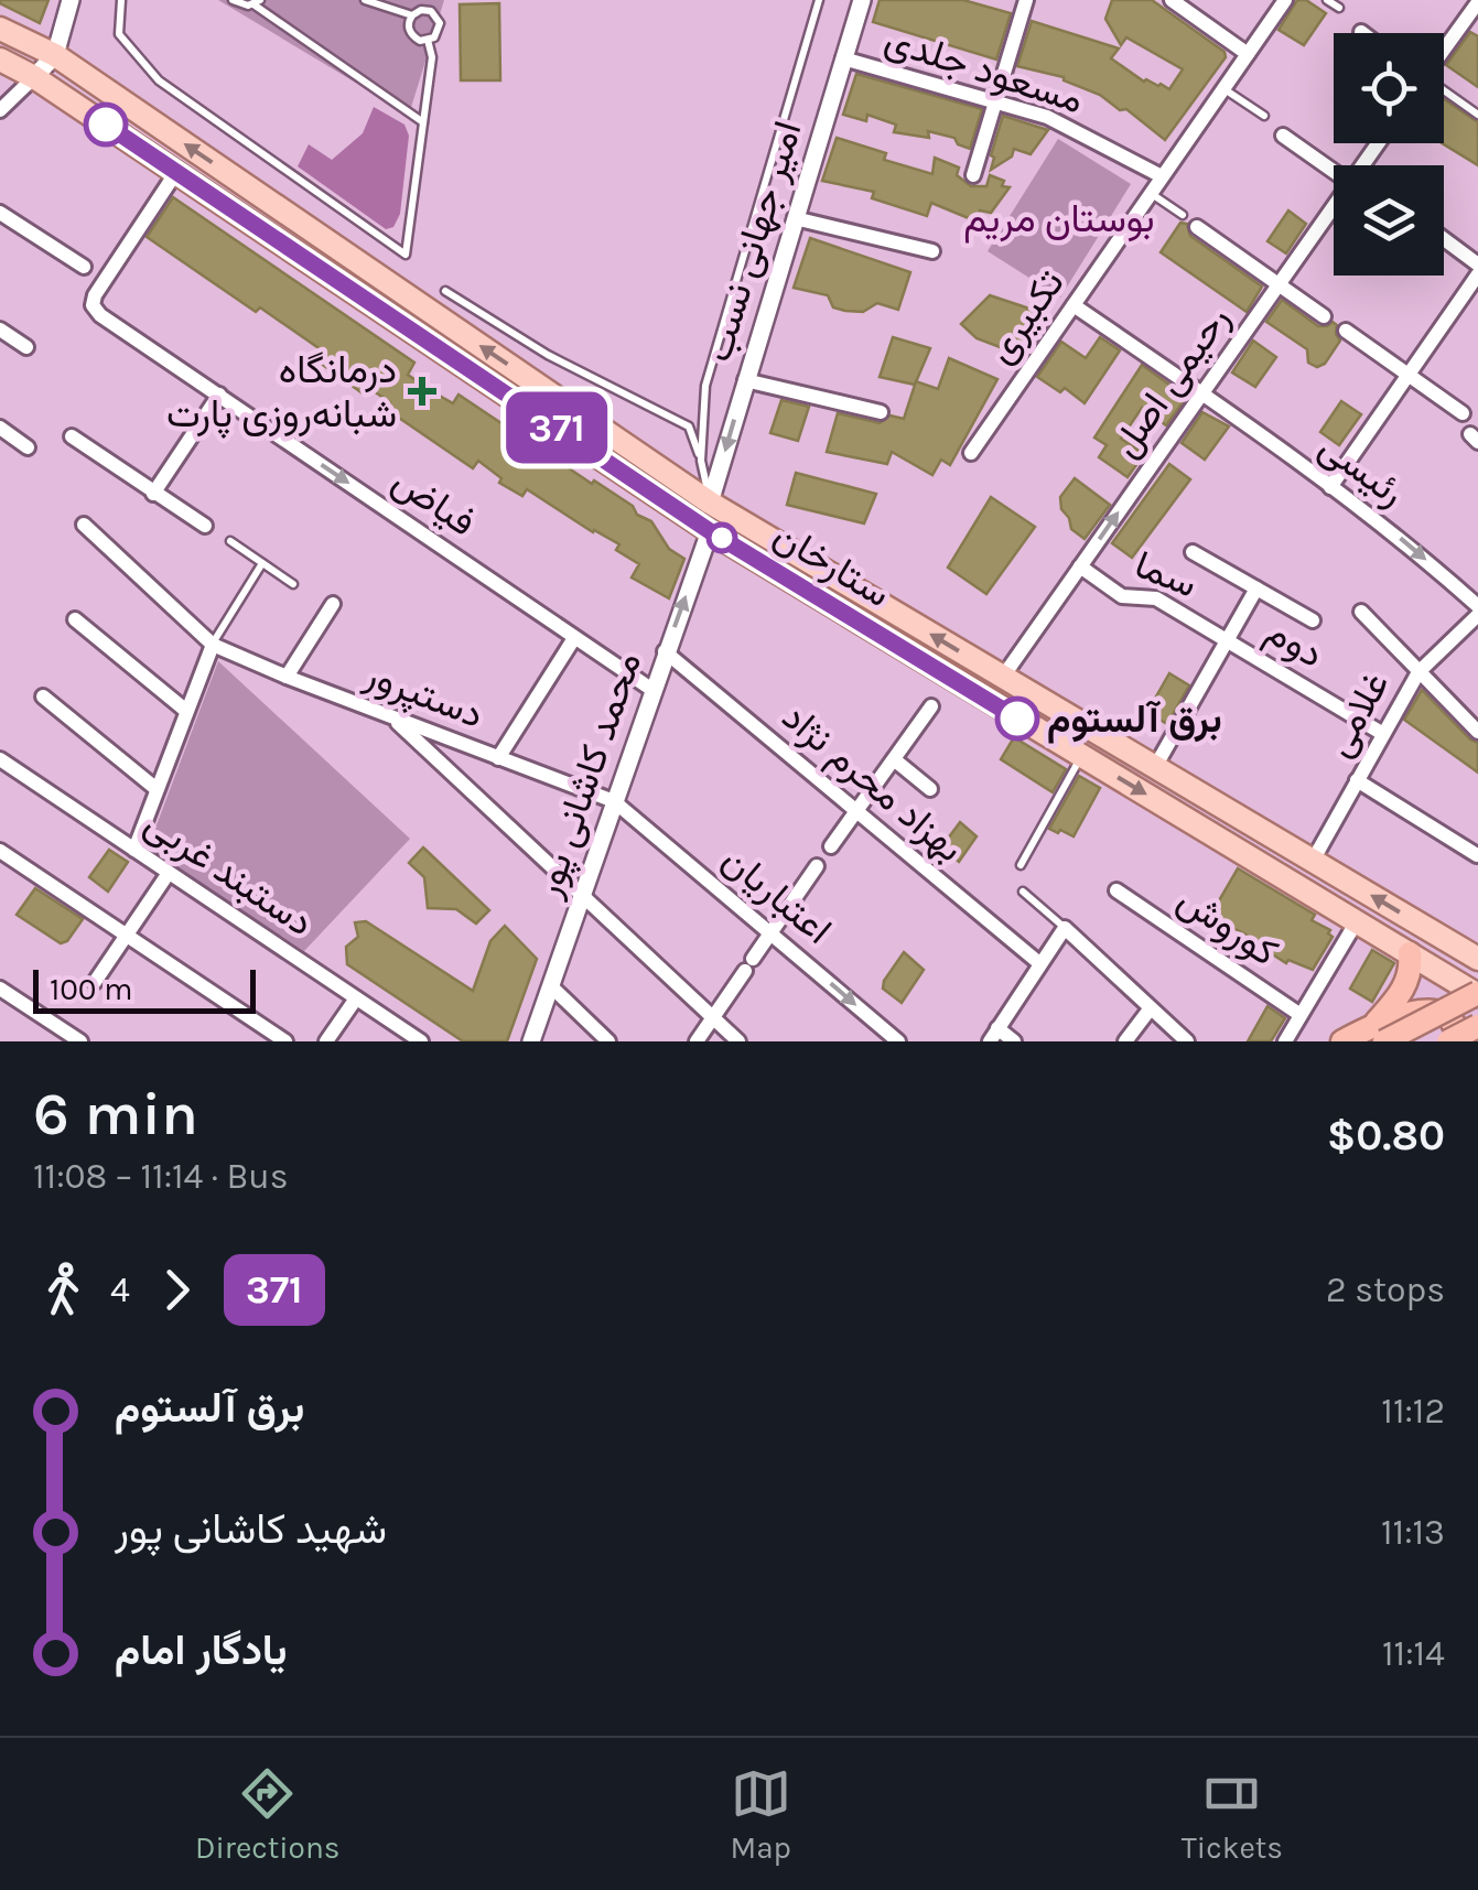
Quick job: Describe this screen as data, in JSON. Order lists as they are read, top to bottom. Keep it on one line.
{"streets":{"main road":["ستارخان"],"street":["مسعود جلدی","امیر جهانی نسب","تکبیری","رحیمی اصل","رئیسی","فیاض","سما","دوم","دستپرور","غلامی","محمد کاشانی پور","بهزاد محرم نژاد","دستبند غربی","اعتباریان","کوروش"]},"crossings":[["مسعود جلدی","امیر جهانی نسب"],["مسعود جلدی","تکبیری"],["امیر جهانی نسب","ستارخان"],["تکبیری","رئیسی"],["رحیمی اصل","رئیسی"],["رحیمی اصل","ستارخان"],["رحیمی اصل","سما"],["رئیسی","غلامی"],["فیاض","ستارخان"],["فیاض","محمد کاشانی پور"],["ستارخان","غلامی"],["ستارخان","محمد کاشانی پور"],["سما","دوم"],["دوم","غلامی"],["دستپرور","محمد کاشانی پور"],["دستپرور","اعتباریان"],["محمد کاشانی پور","بهزاد محرم نژاد"],["محمد کاشانی پور","اعتباریان"]],"one_way":["رحیمی اصل","فیاض","اعتباریان"],"parks":["بوستان مریم"],"places":{"health":["درمانگاه شبانه‌روزی پارت"],"other":["برق آلستوم"]},"lines":["bus line 371"],"scale_bar":"100 m","page":{"on_map":"371","scale":"100 m","heading":["6 min","11:08 – 11:14 · Bus","$0.80"],"legs":["4","371","2 stops"],"list":[{"name":"برق آلستوم","value":"11:12"},{"name":"شهید کاشانی پور","value":"11:13"},{"name":"یادگار امام","value":"11:14"}],"tabs":["Directions","Map","Tickets"]}}
